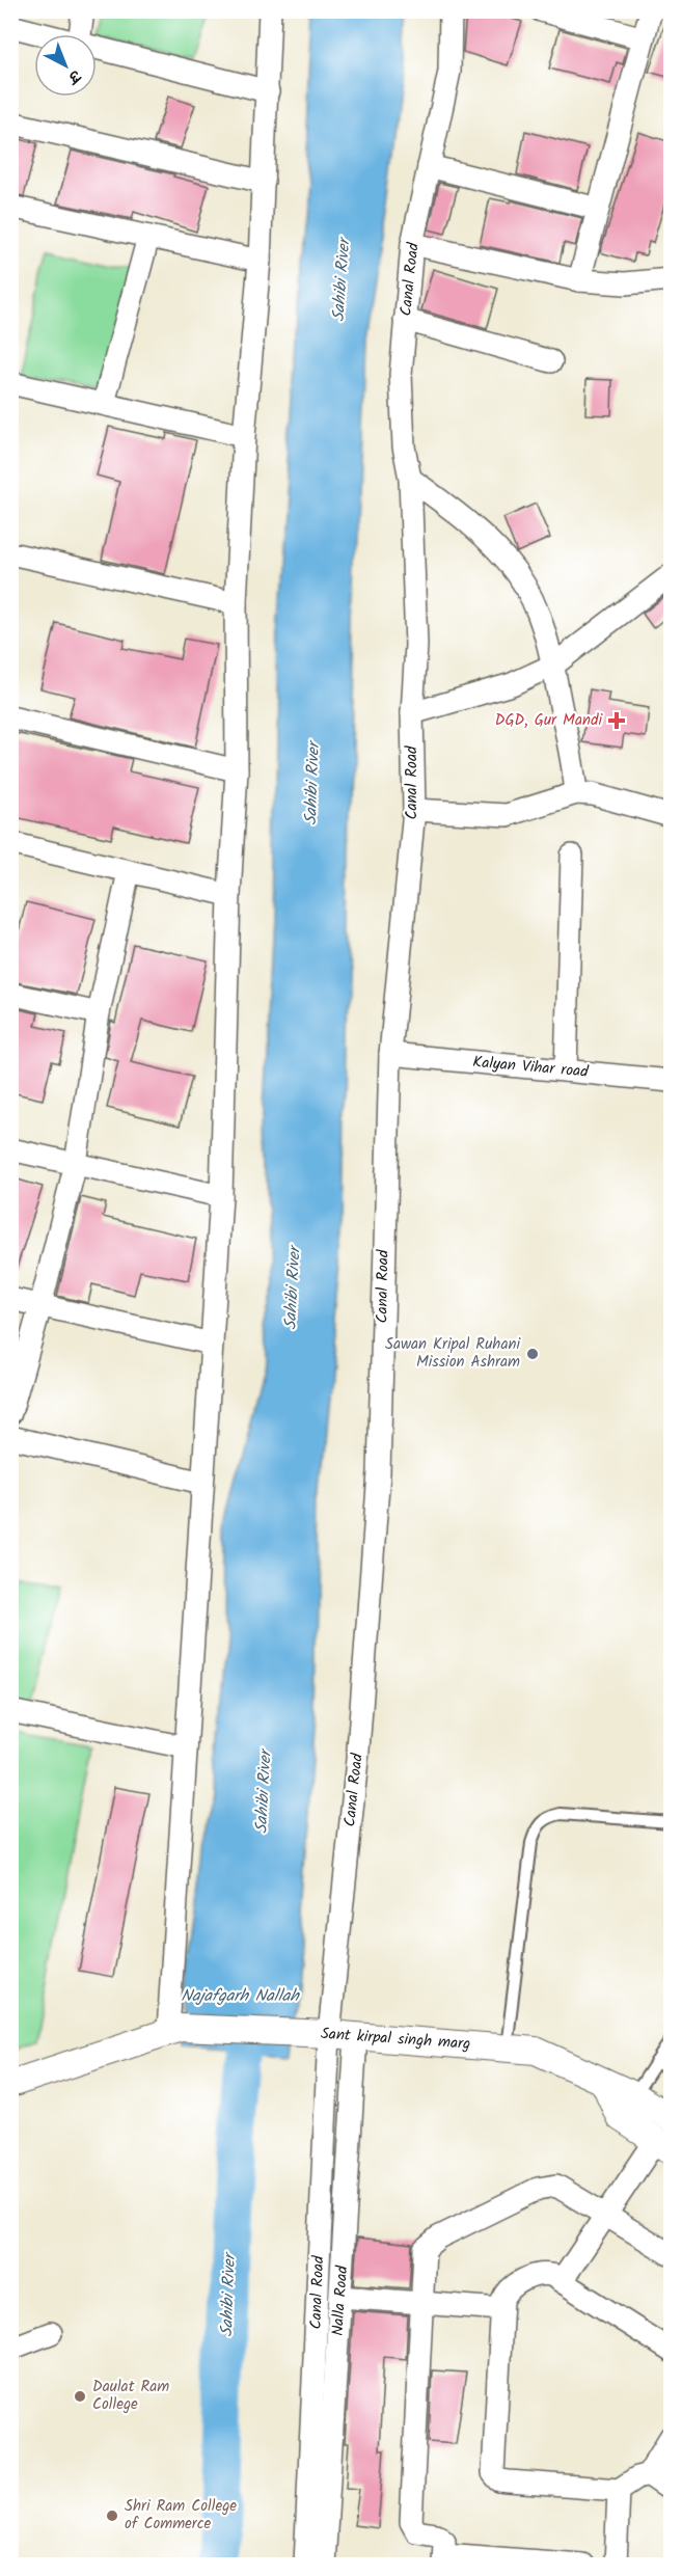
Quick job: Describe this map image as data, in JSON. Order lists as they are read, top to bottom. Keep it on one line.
{"streets":{"street":["Canal Road","Kalyan Vihar road","Sant kirpal singh marg","Nalla Road"]},"crossings":[["Canal Road","Kalyan Vihar road"],["Canal Road","Sant kirpal singh marg"],["Sant kirpal singh marg","Nalla Road"]],"water":["Sahibi River","Najafgarh Nallah"],"places":{"health":["DGD, Gur Mandi"],"other":["Sawan Kripal Ruhani Mission Ashram","Daulat Ram College","Shri Ram College of Commerce"]},"north":"bottom right"}
